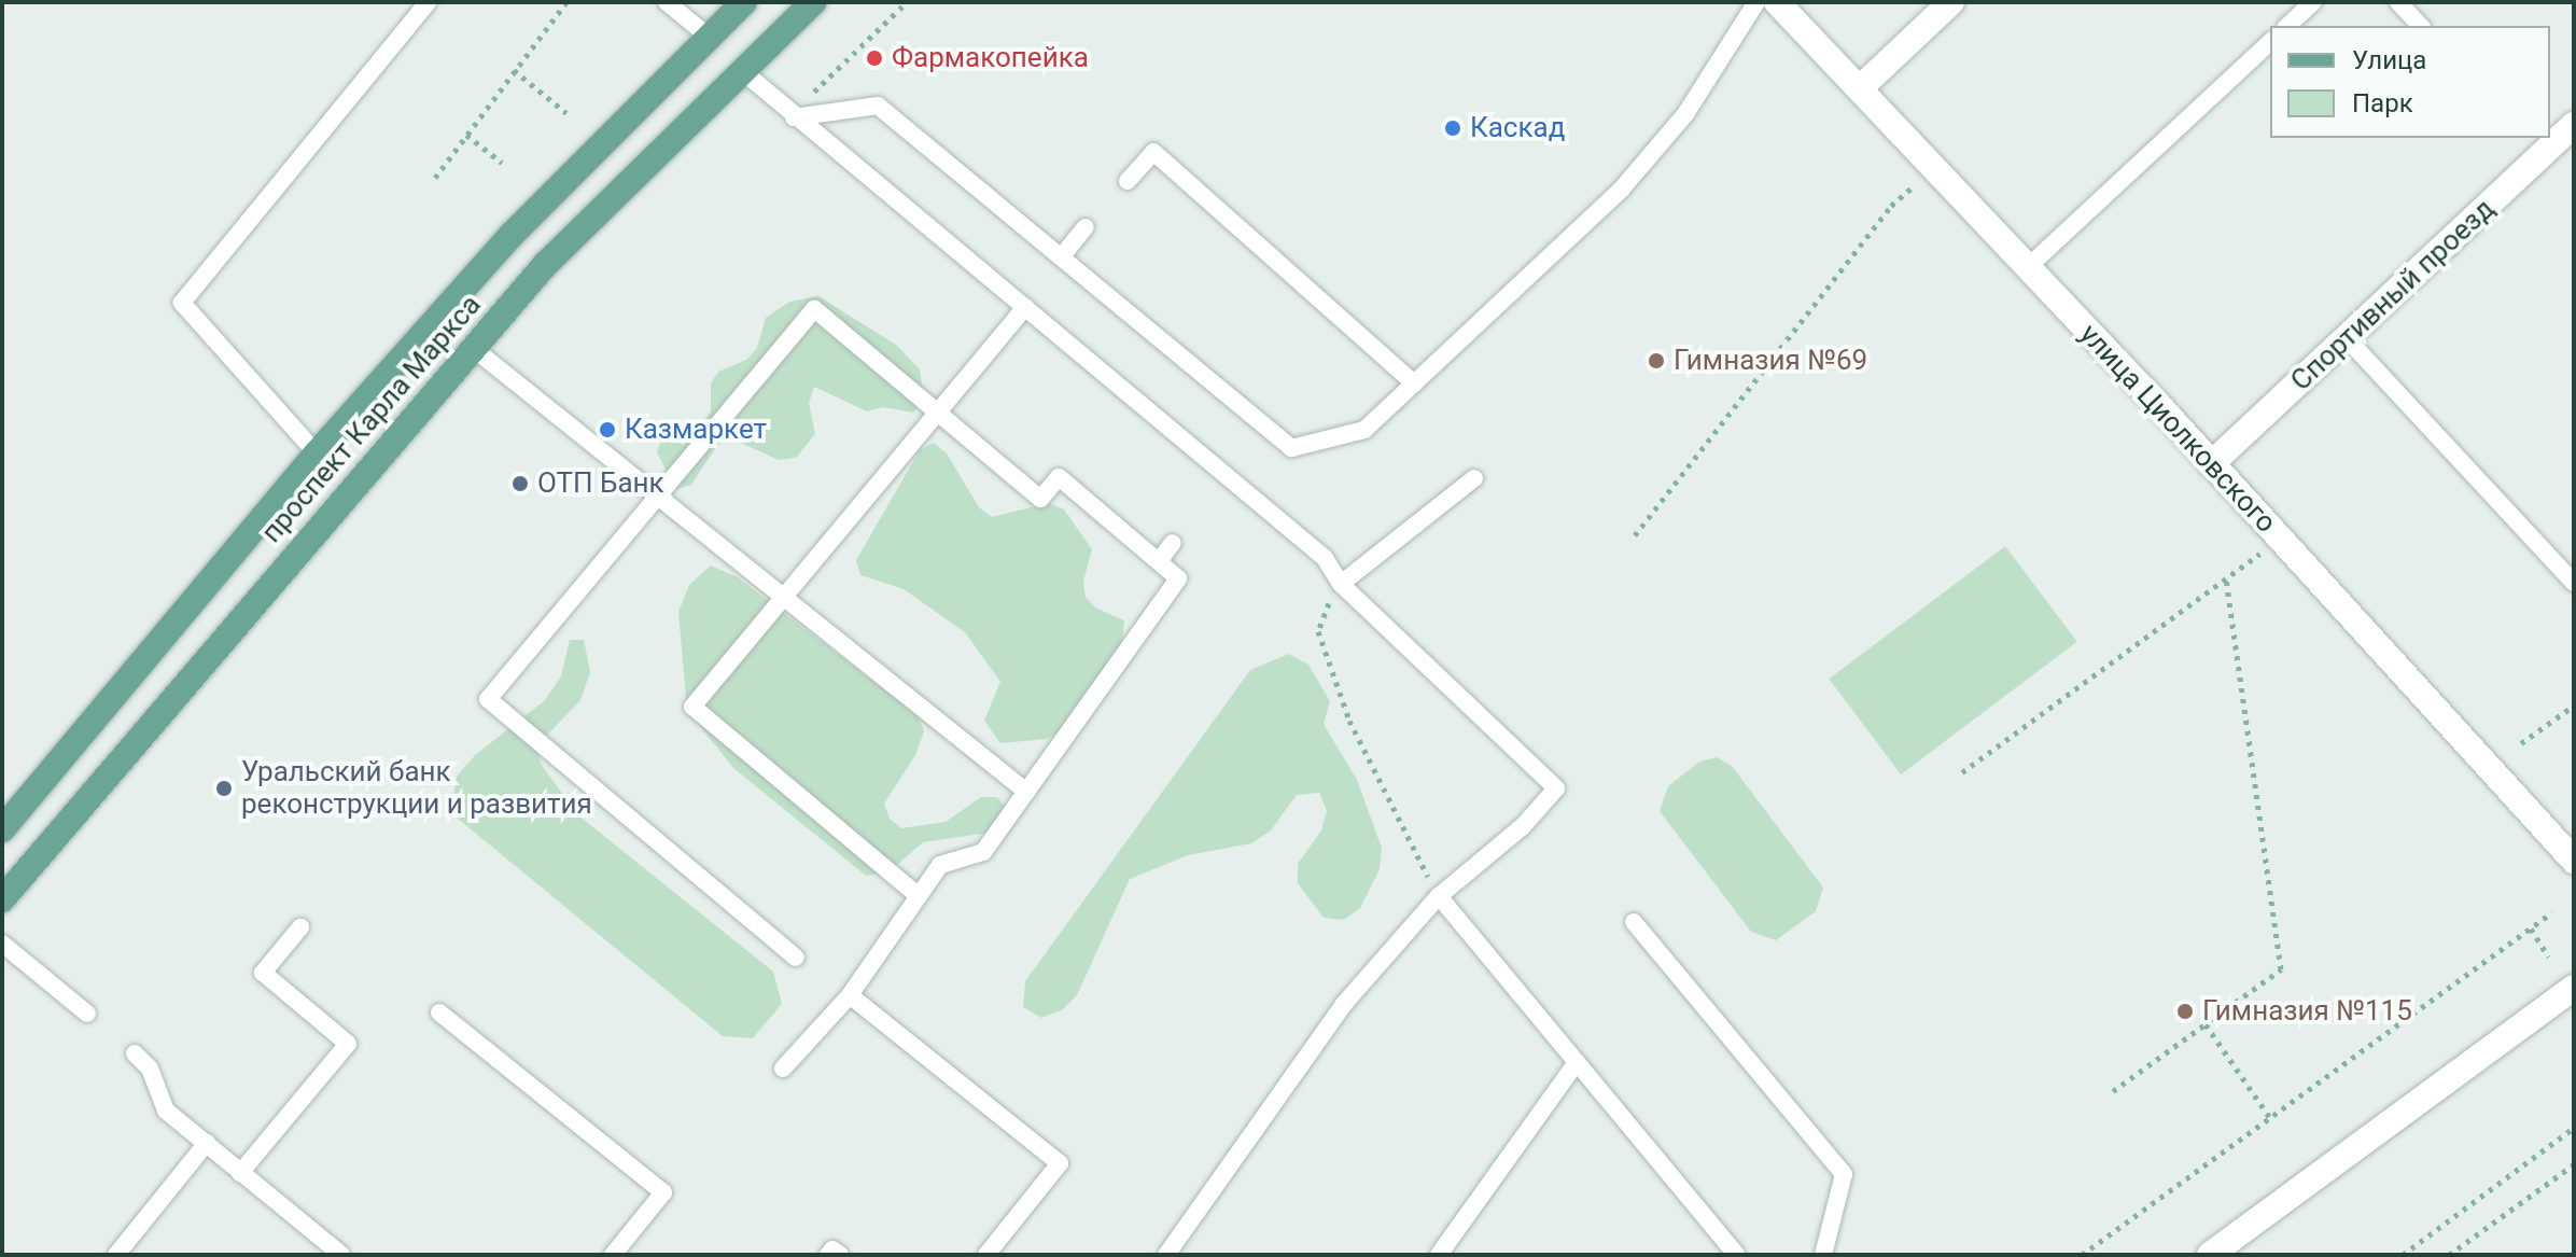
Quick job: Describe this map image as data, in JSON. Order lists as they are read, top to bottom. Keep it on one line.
{"streets":{"main road":["Спортивный проезд","проспект Карла Маркса","улица Циолковского"]},"crossings":[["Спортивный проезд","улица Циолковского"]],"places":["Фармакопейка","Каскад","Гимназия №69","Казмаркет","ОТП Банк","Уральский банк реконструкции и развития","Гимназия №115"],"legend":["Улица","Парк"]}
